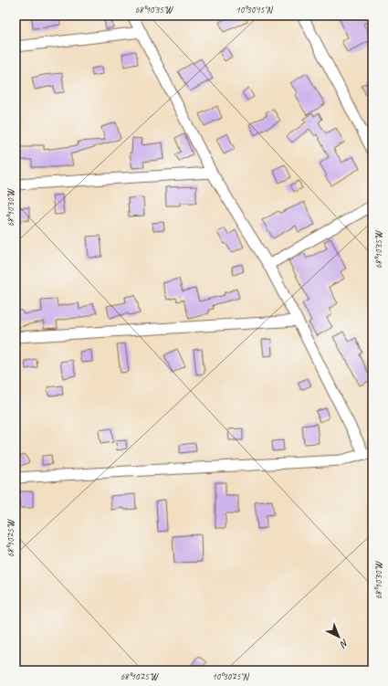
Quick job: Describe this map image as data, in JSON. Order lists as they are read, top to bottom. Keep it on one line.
{"north":"bottom right","coordinates":["68°10'35\"W","10°30'15\"N","68°10'30\"W","68°10'25\"W","10°30'25\"N"]}
